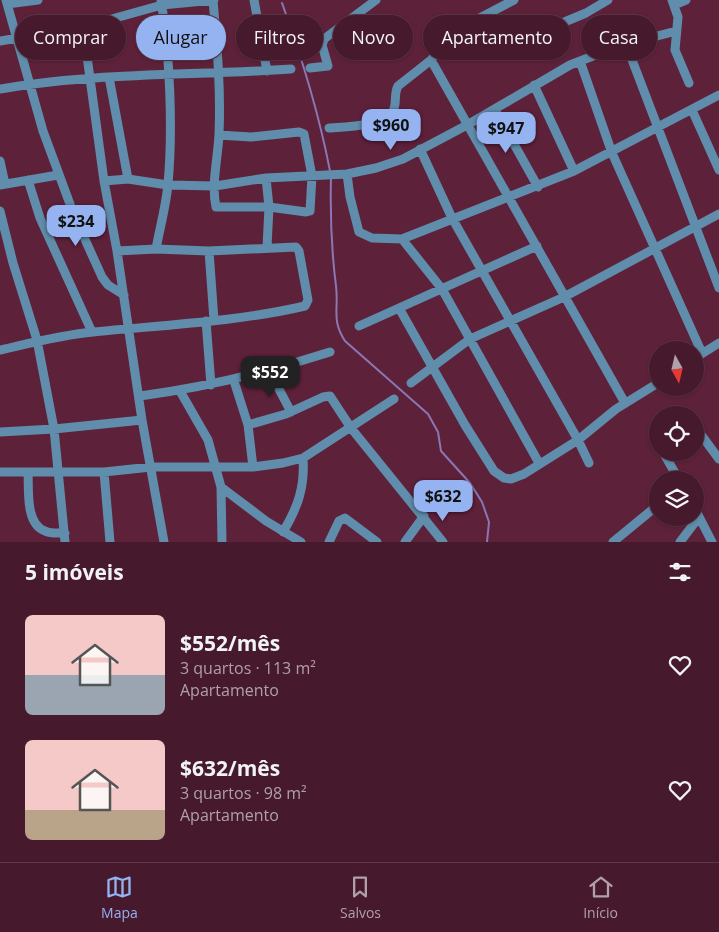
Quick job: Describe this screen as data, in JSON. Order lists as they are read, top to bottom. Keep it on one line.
{"north":"bottom","page":{"chip":["Comprar","Alugar","Filtros","Novo","Apartamento","Casa"],"price":["$960","$947","$234","$552","$632"],"heading":"5 imóveis","list":[{"name":"$552/mês","note":"3 quartos · 113 m² · Apartamento"},{"name":"$632/mês","note":"3 quartos · 98 m² · Apartamento"}],"tabs":["Mapa","Salvos","Início"]}}
